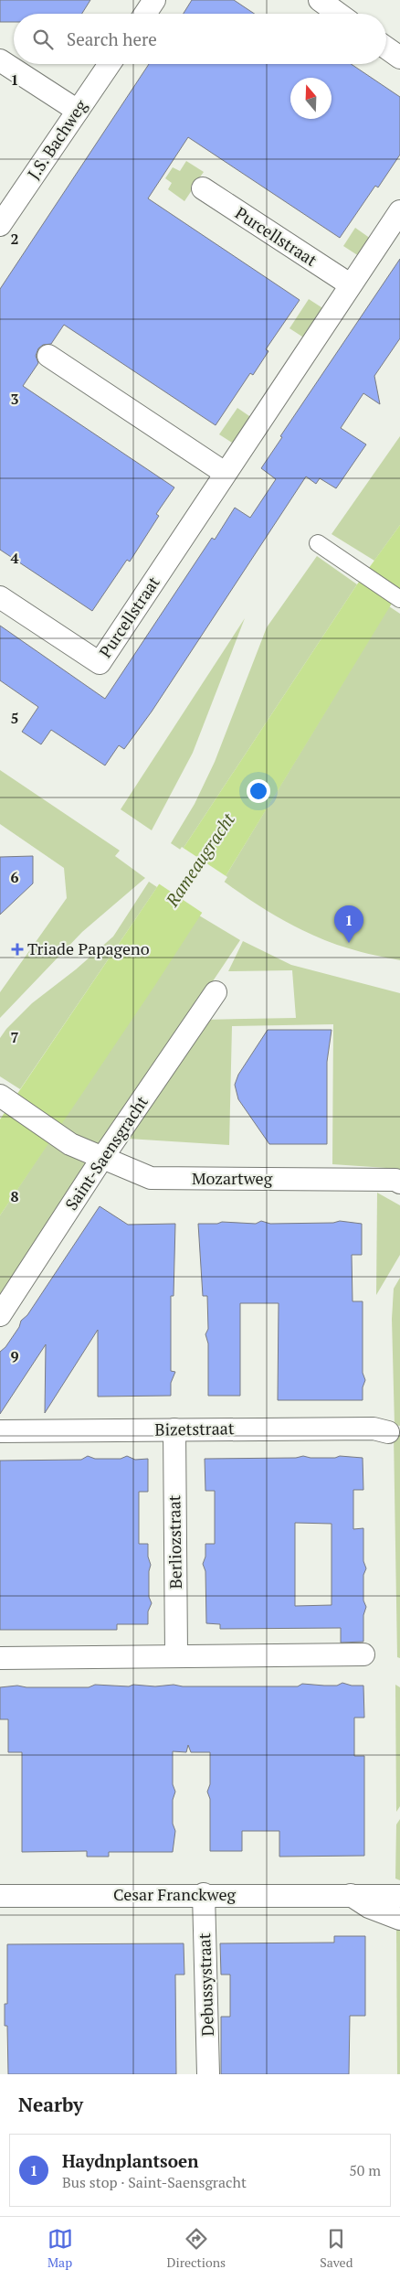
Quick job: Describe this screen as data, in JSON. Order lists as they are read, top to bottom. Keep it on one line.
{"streets":{"street":["J.S. Bachweg","Purcellstraat","Saint-Saensgracht","Mozartweg","Bizetstraat","Berliozstraat","Cesar Franckweg","Debussystraat"]},"crossings":[["Saint-Saensgracht","Mozartweg"],["Bizetstraat","Berliozstraat"],["Cesar Franckweg","Debussystraat"]],"water":["Rameaugracht"],"places":{"health":["Triade Papageno"]},"north":"top","page":{"search":"Search here","pins":"1","heading":"Nearby","list":[{"mark":"1","name":"Haydnplantsoen","note":"Bus stop · Saint-Saensgracht","value":"50 m"}],"nav":["Map","Directions","Saved"]},"grid":{"rows":["1","2","3","4","5","6","7","8","9"]}}
